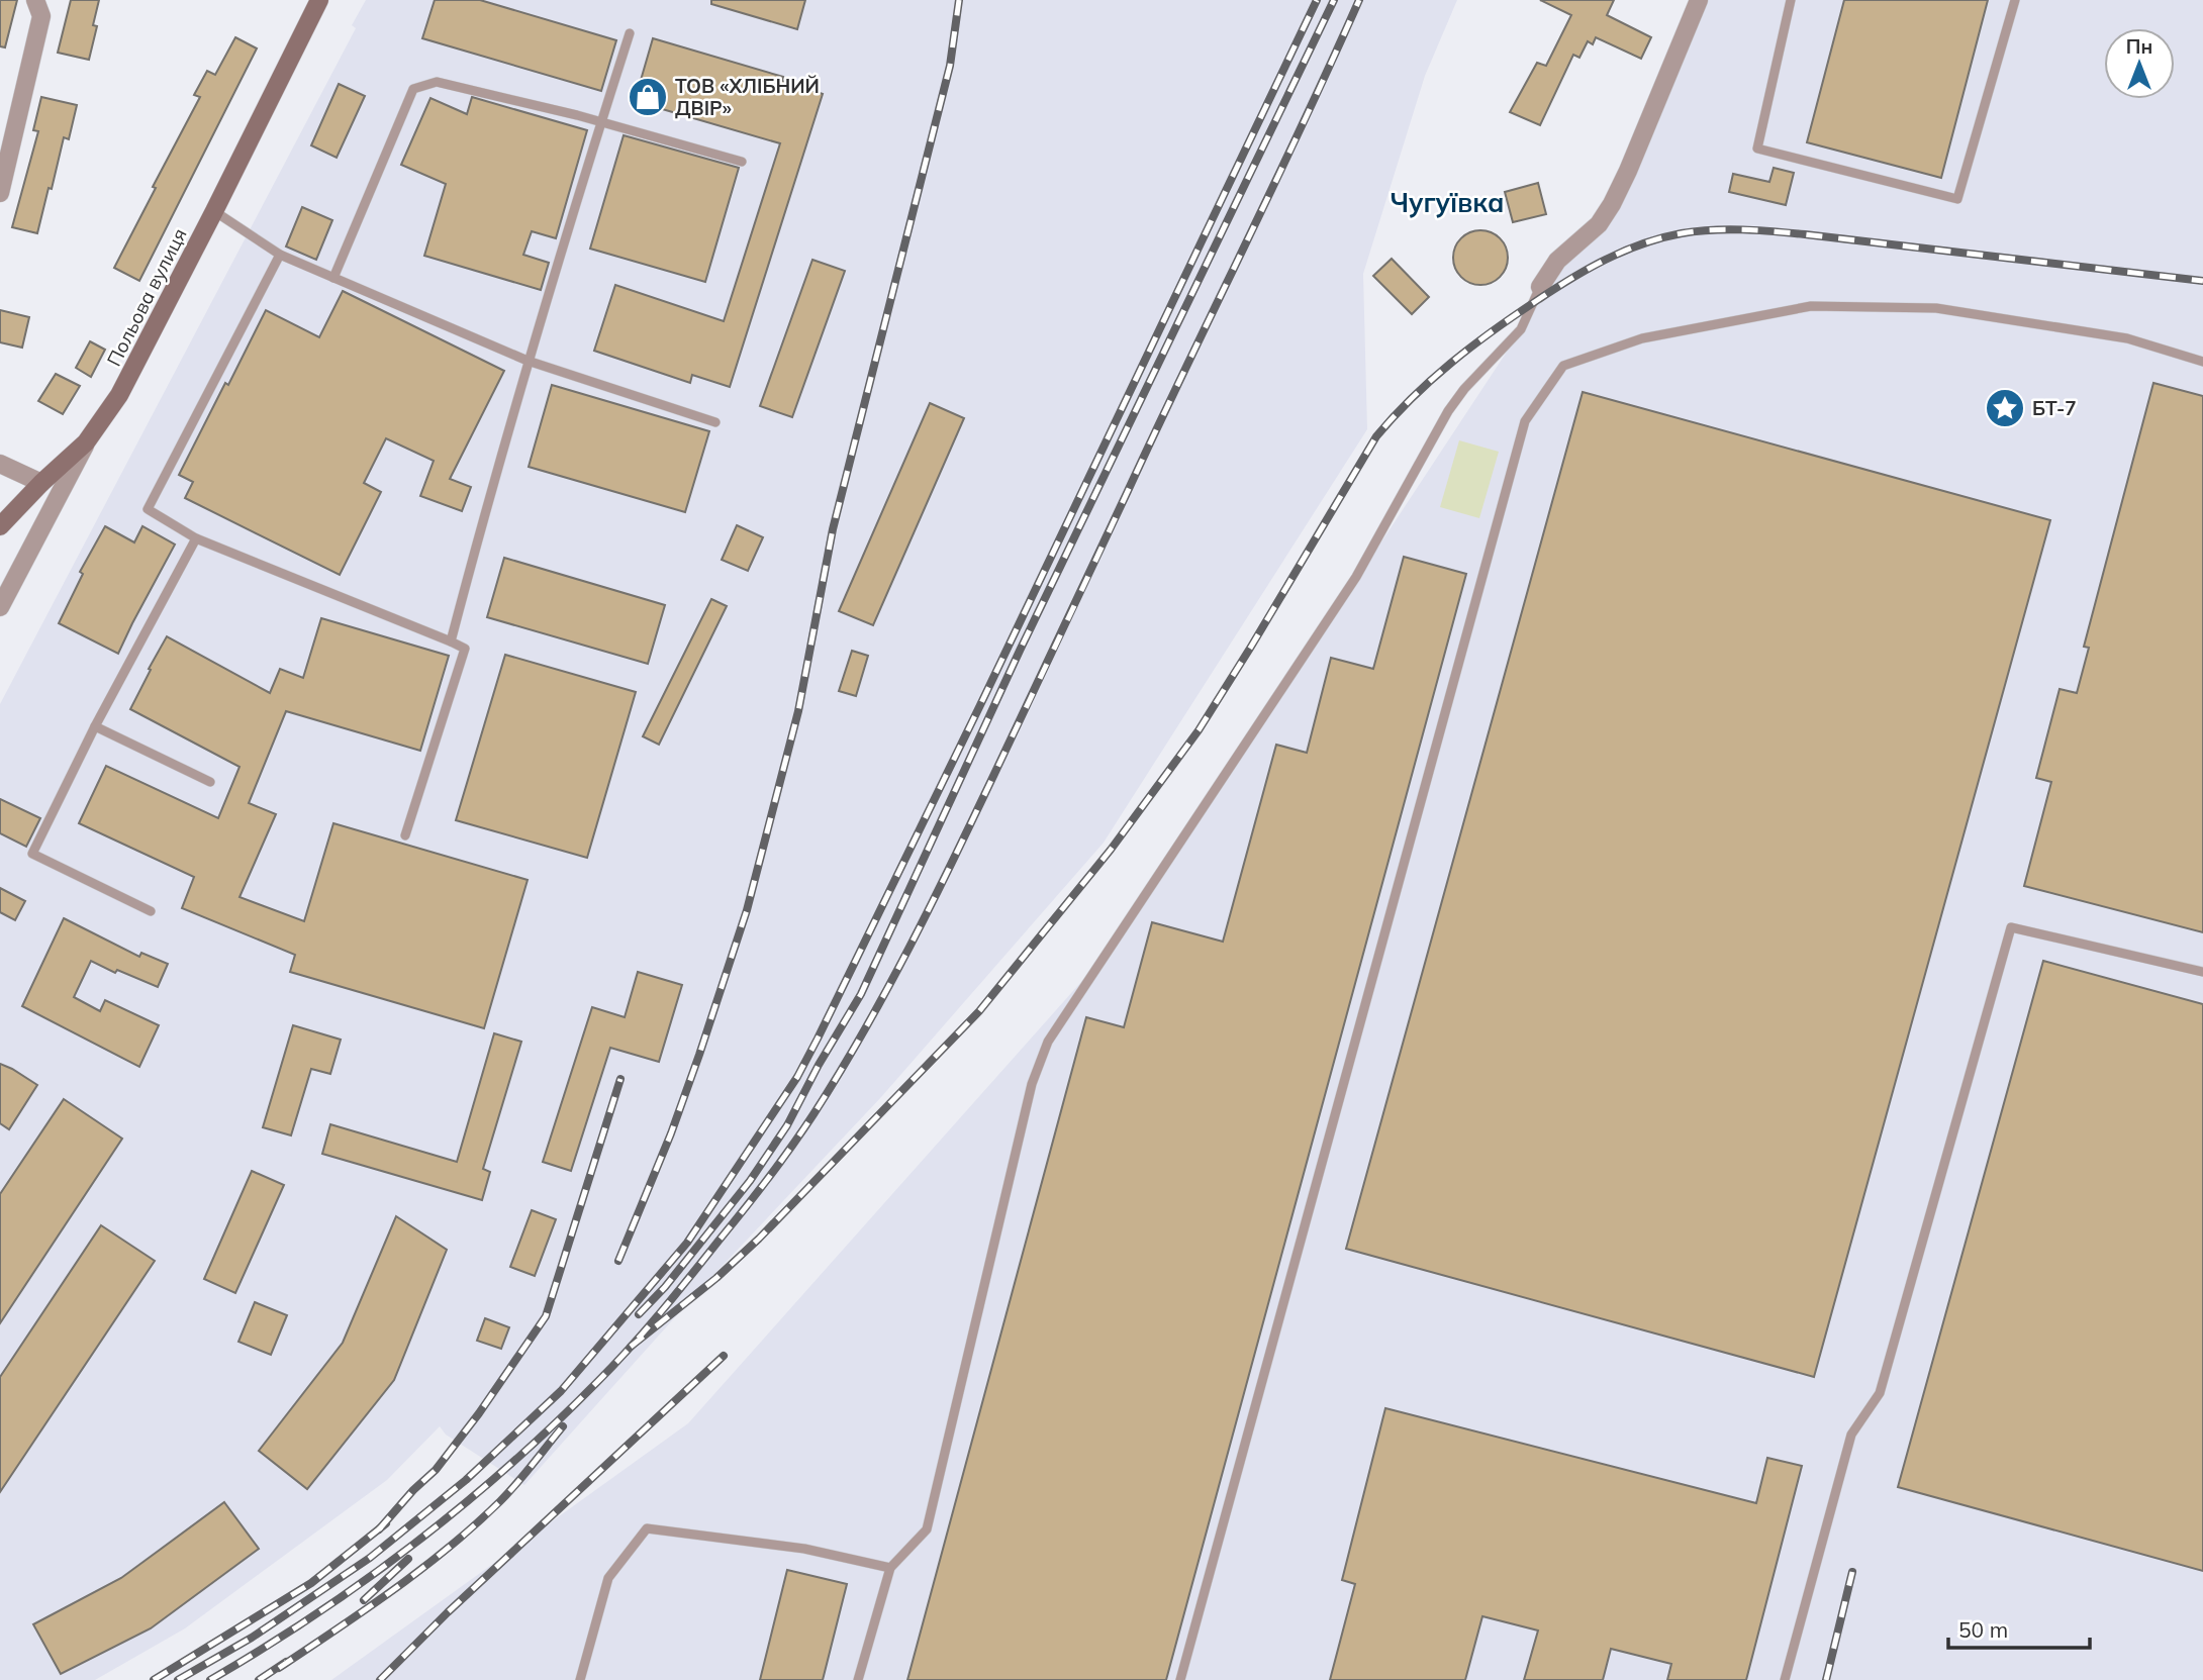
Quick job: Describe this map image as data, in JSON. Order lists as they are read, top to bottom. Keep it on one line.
{"streets":{"main road":["Польова вулиця"]},"districts":["Чугуївка"],"places":{"shop":["ТОВ «ХЛІБНИЙ ДВІР»"],"place":["БТ-7"]},"scale_bar":"50 m","north":"top"}
